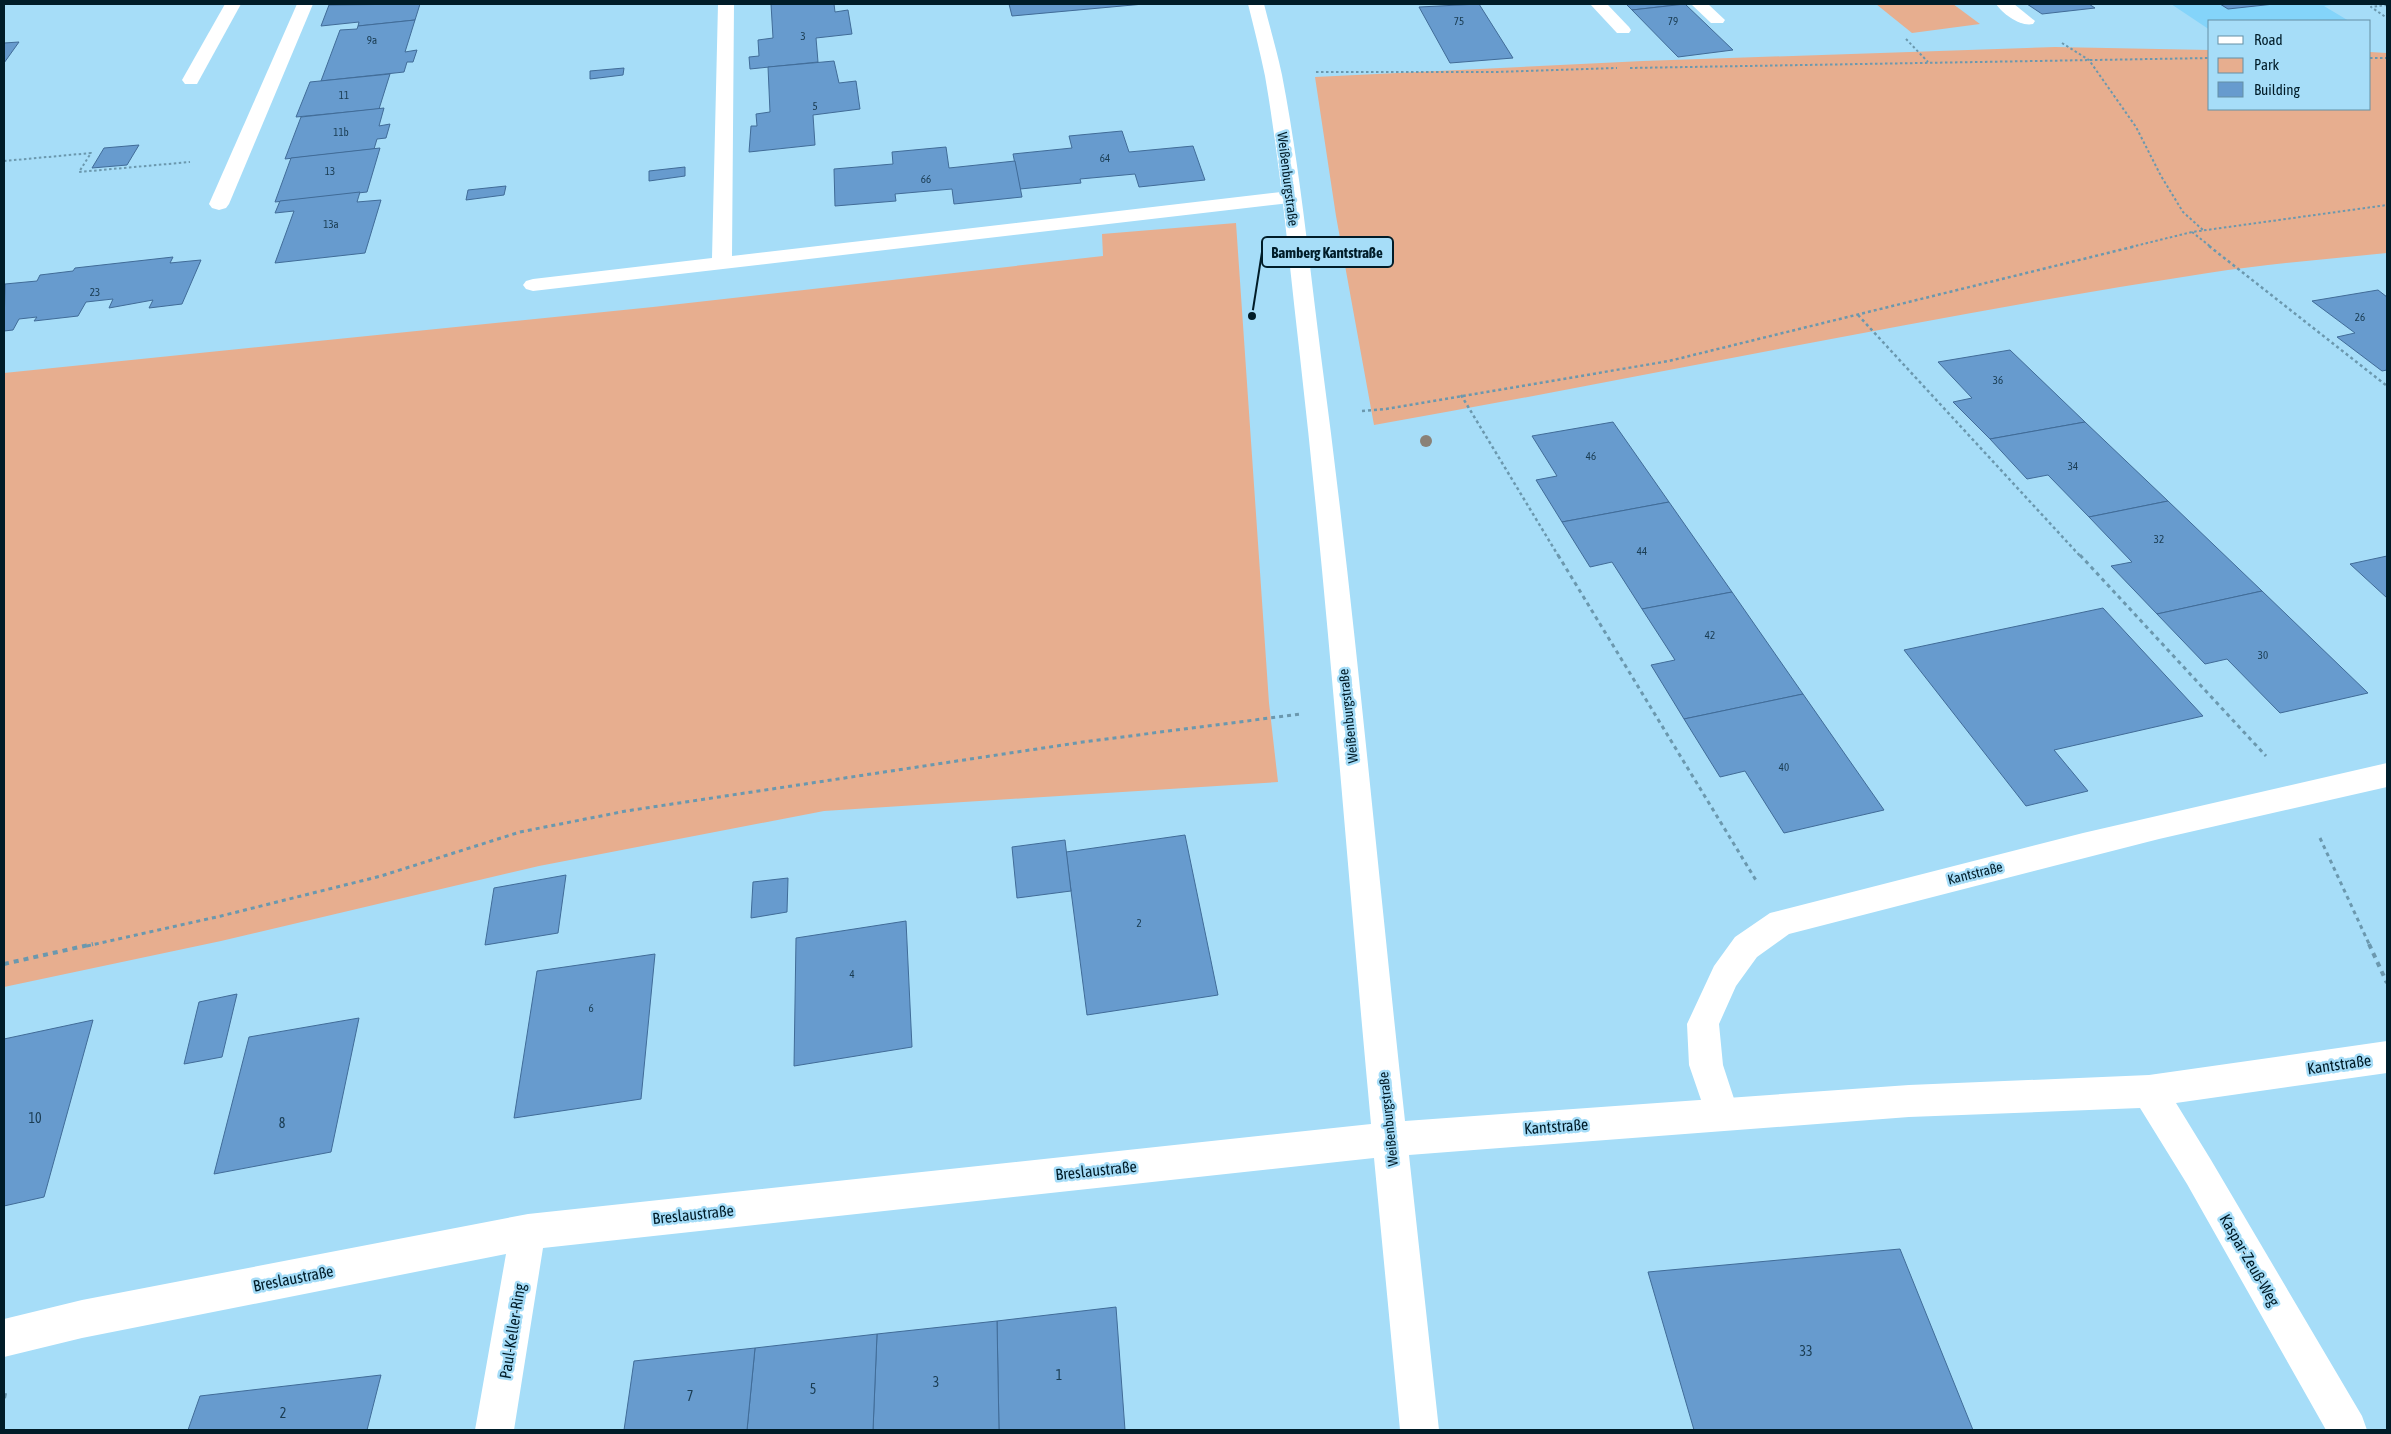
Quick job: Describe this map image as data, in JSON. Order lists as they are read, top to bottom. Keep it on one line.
{"streets":{"street":["Weißenburgstraße","Kantstraße","Breslaustraße","Kaspar-Zeuß-Weg","Paul-Keller-Ring"]},"crossings":[["Weißenburgstraße","Kantstraße"],["Weißenburgstraße","Breslaustraße"],["Kantstraße","Breslaustraße"],["Kantstraße","Kaspar-Zeuß-Weg"],["Breslaustraße","Paul-Keller-Ring"]],"places":["Bamberg Kantstraße"],"house_numbers":["75","79","3","9a","11","5","11b","64","13","66","13a","23","26","36","46","34","32","44","42","30","40","2","4","6","10","8","33","1","3","5","7","2"],"legend":["Road","Park","Building"]}
